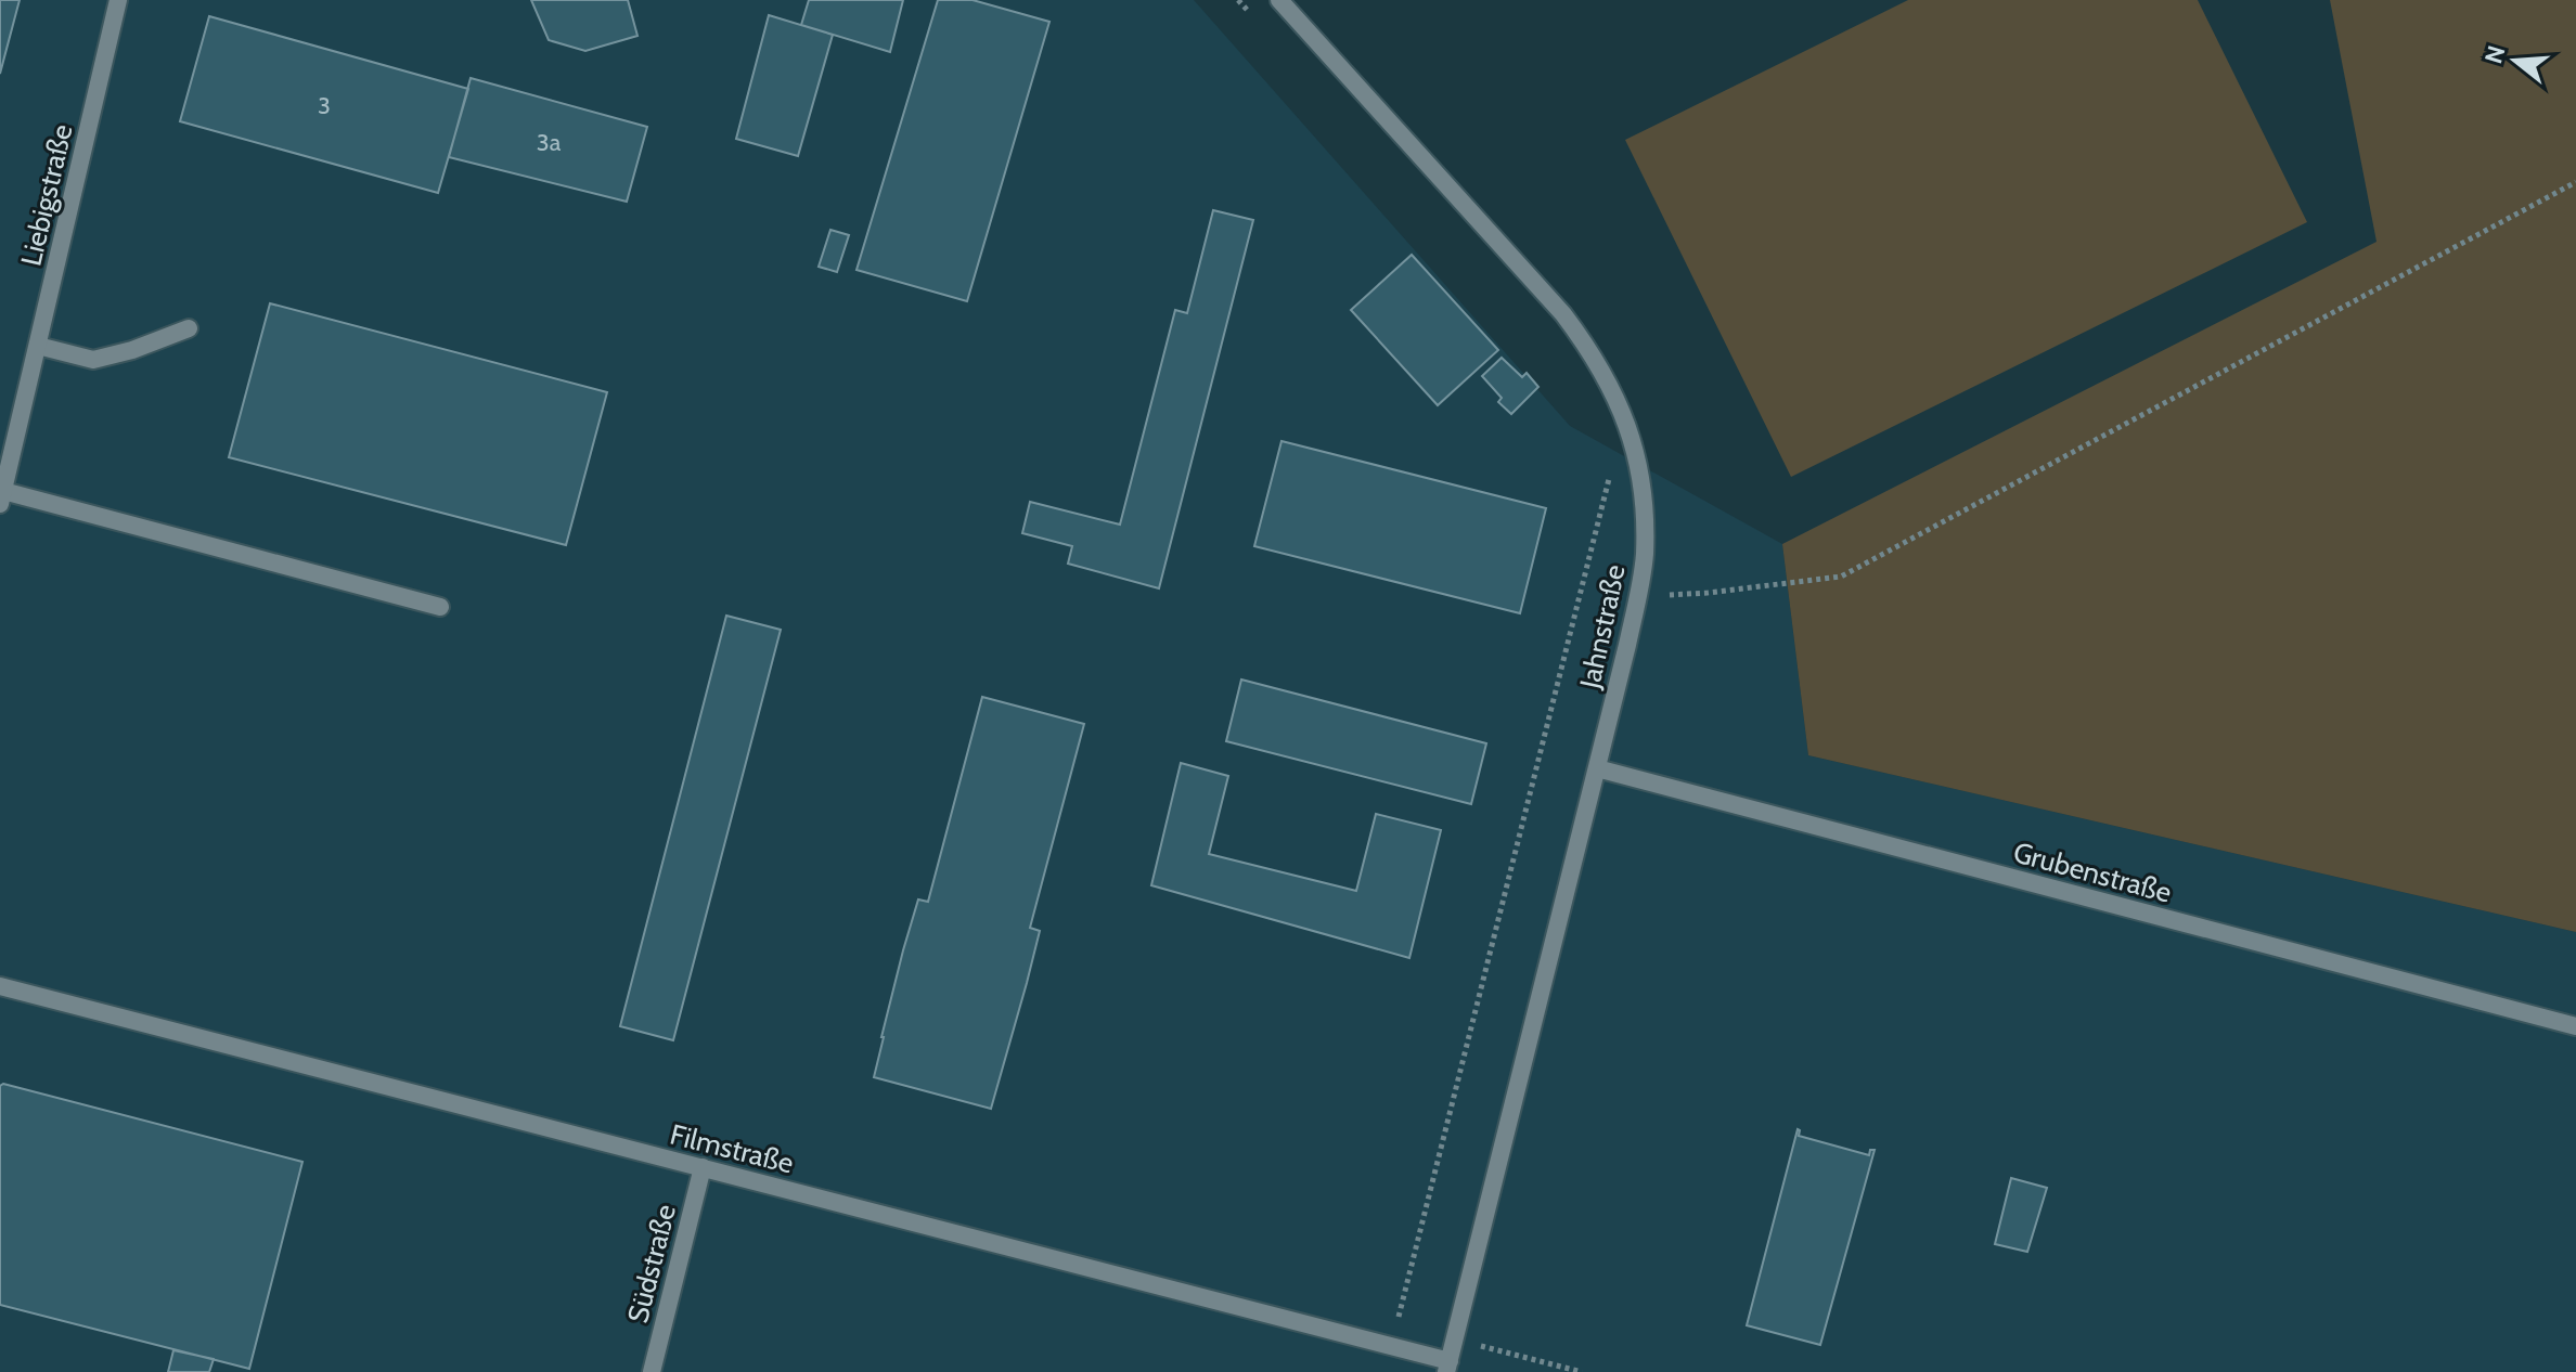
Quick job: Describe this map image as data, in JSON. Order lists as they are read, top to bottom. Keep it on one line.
{"streets":{"street":["Liebigstraße","Jahnstraße","Grubenstraße","Filmstraße","Südstraße"]},"crossings":[["Jahnstraße","Grubenstraße"],["Jahnstraße","Filmstraße"],["Filmstraße","Südstraße"]],"house_numbers":["3","3a"],"north":"left"}
